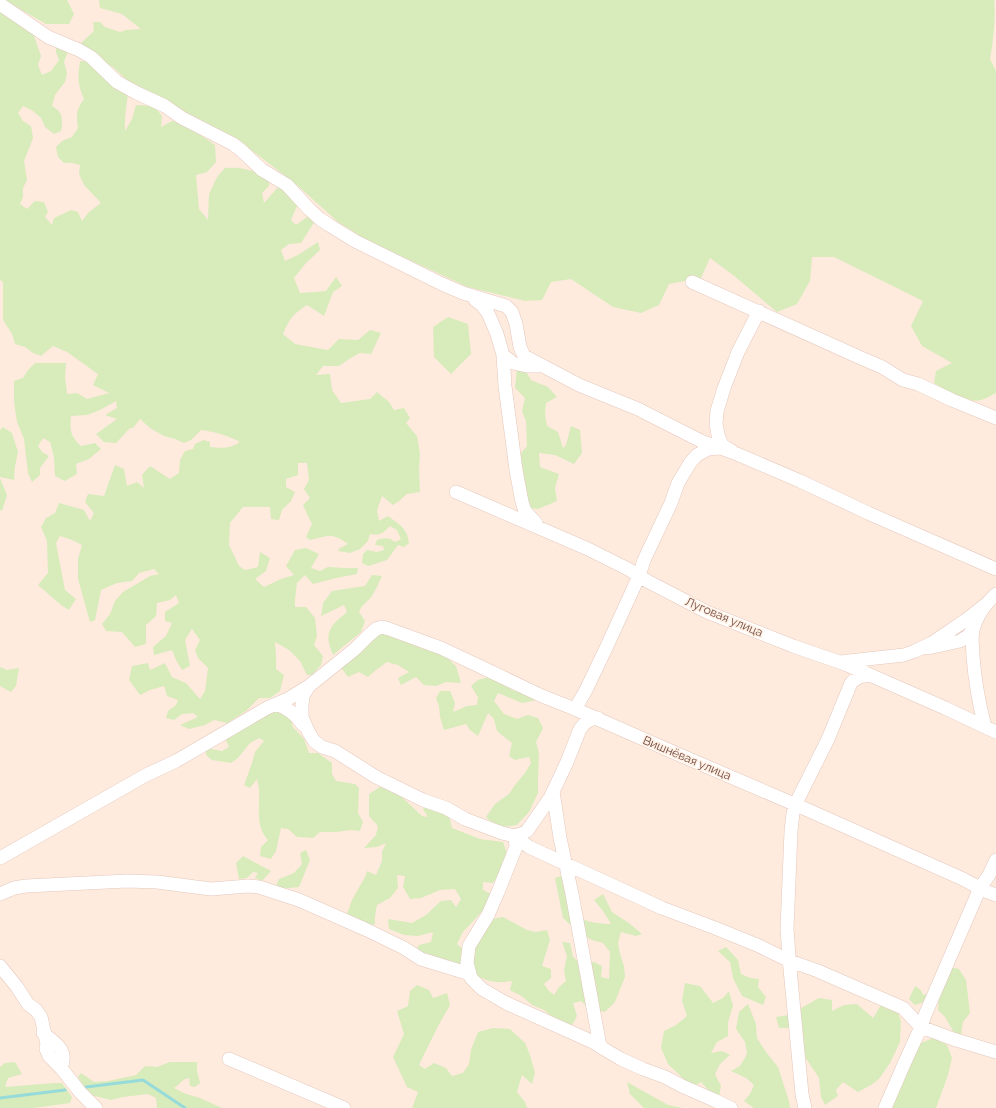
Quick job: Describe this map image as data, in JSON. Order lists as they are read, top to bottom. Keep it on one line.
{"streets":{"street":["Луговая улица","Вишнёвая улица"]}}
